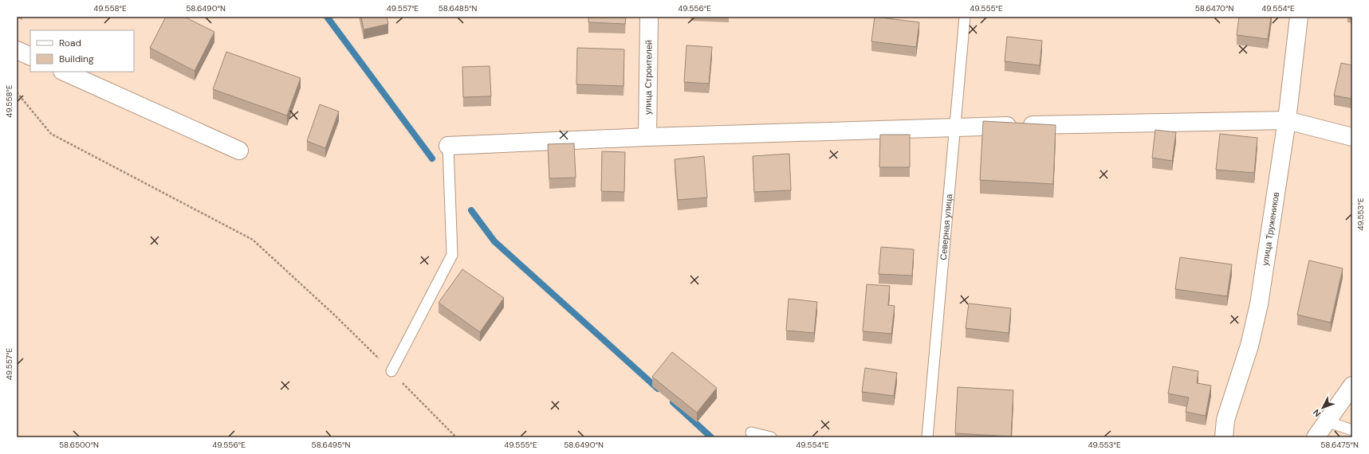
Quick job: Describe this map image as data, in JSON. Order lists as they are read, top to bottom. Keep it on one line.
{"streets":{"street":["улица Строителей","улица Тружеников"],"lane":["Северная улица"]},"legend":["Road","Building"],"north":"bottom left","coordinates":["49.558°E","58.6490°N","49.557°E","58.6485°N","49.556°E","49.555°E","58.6470°N","49.554°E","49.553°E","58.6500°N","58.6495°N","58.6475°N"]}
